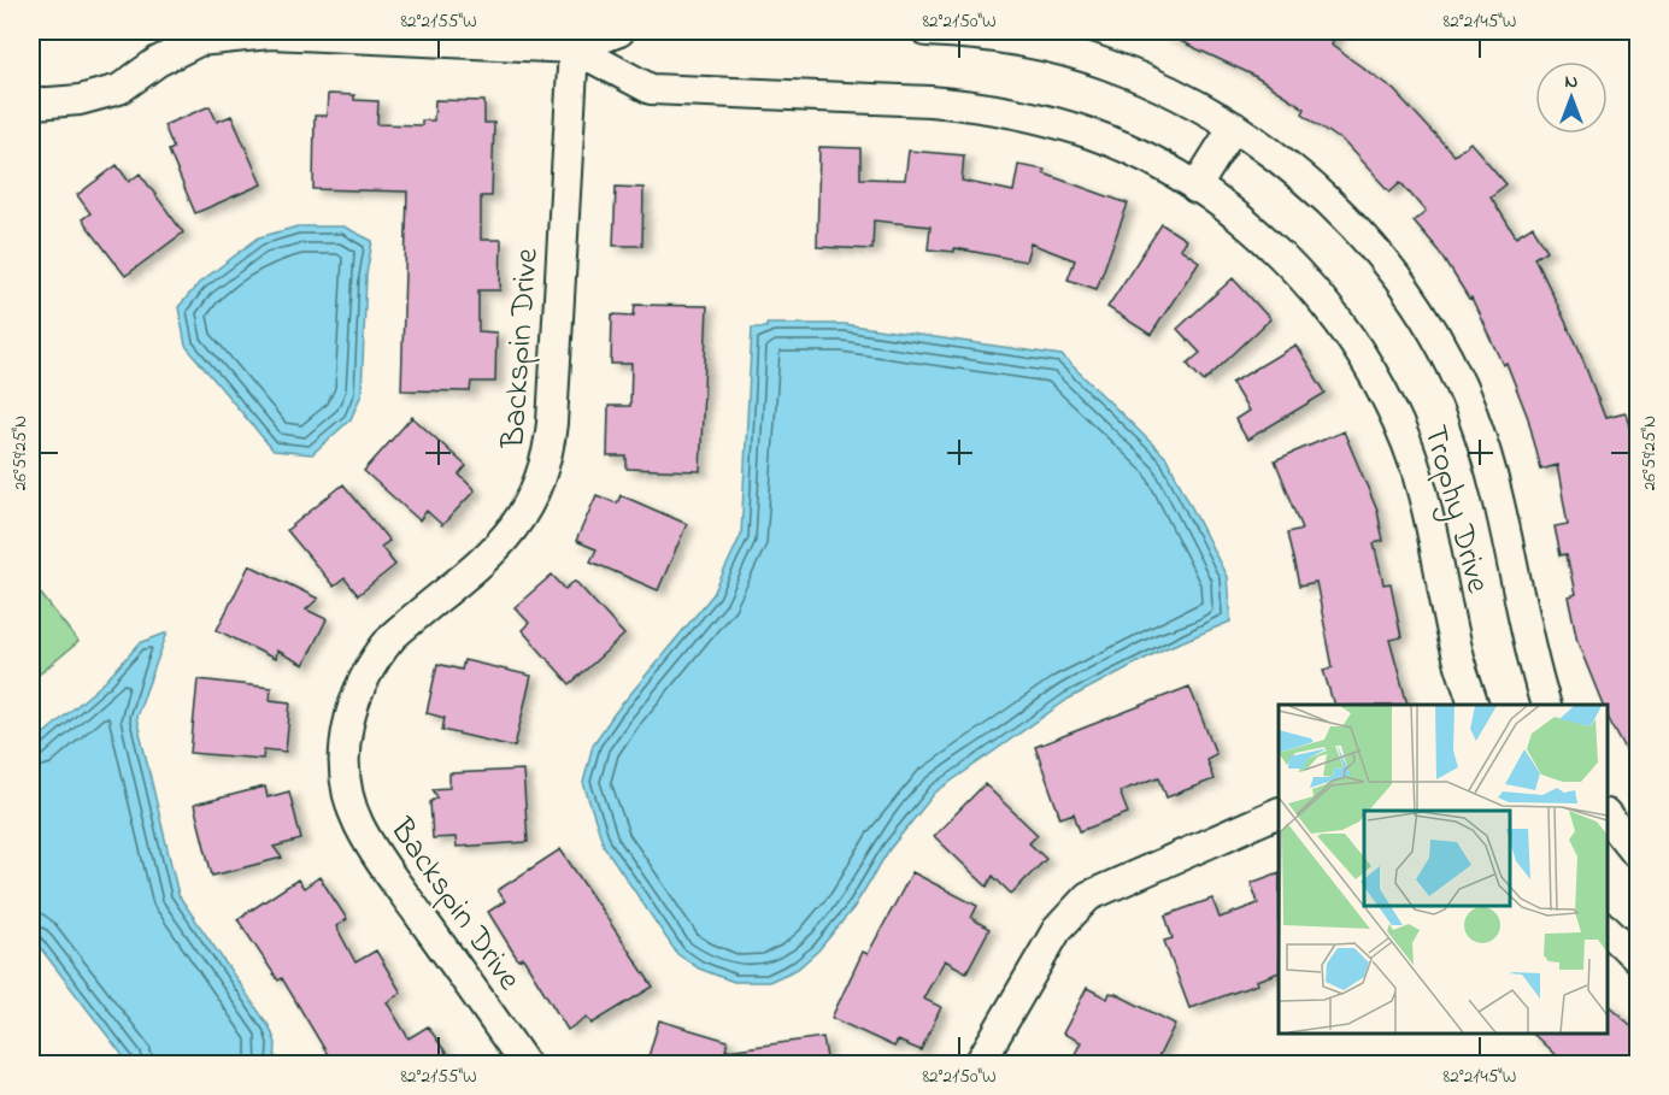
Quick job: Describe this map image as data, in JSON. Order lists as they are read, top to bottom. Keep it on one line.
{"streets":{"street":["Backspin Drive","Trophy Drive"]},"crossings":[["Backspin Drive","Trophy Drive"]],"north":"top","coordinates":["82°21'55\"W","82°21'50\"W","82°21'45\"W","26°59'25\"N"]}
